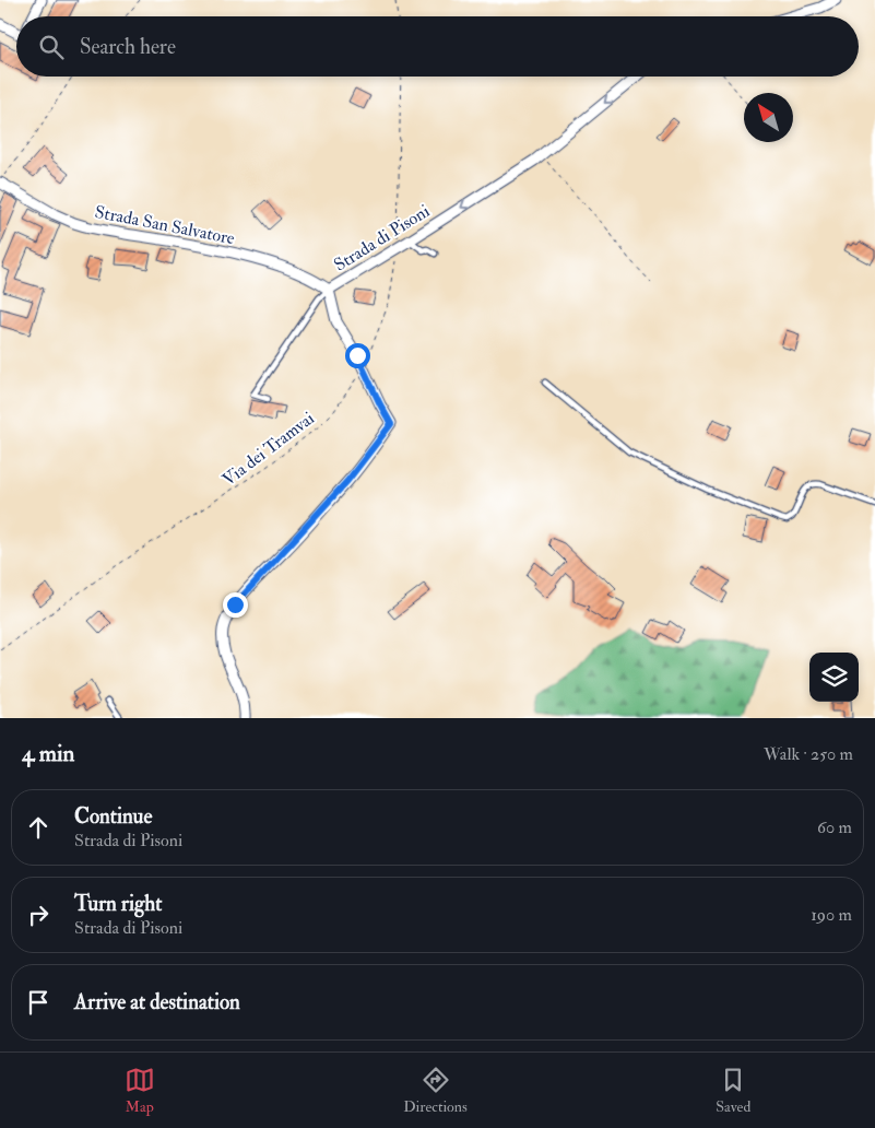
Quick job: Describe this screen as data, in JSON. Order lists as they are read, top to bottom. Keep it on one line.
{"streets":{"street":["Strada San Salvatore","Strada di Pisoni"],"path":["Via dei Tramvai"]},"crossings":[["Strada San Salvatore","Strada di Pisoni"],["Strada di Pisoni","Via dei Tramvai"]],"north":"top left","page":{"search":"Search here","heading":["4 min","Walk · 250 m"],"list":[["Continue","Strada di Pisoni","60 m"],["Turn right","Strada di Pisoni","190 m"],"Arrive at destination"],"nav":["Map","Directions","Saved"]}}
